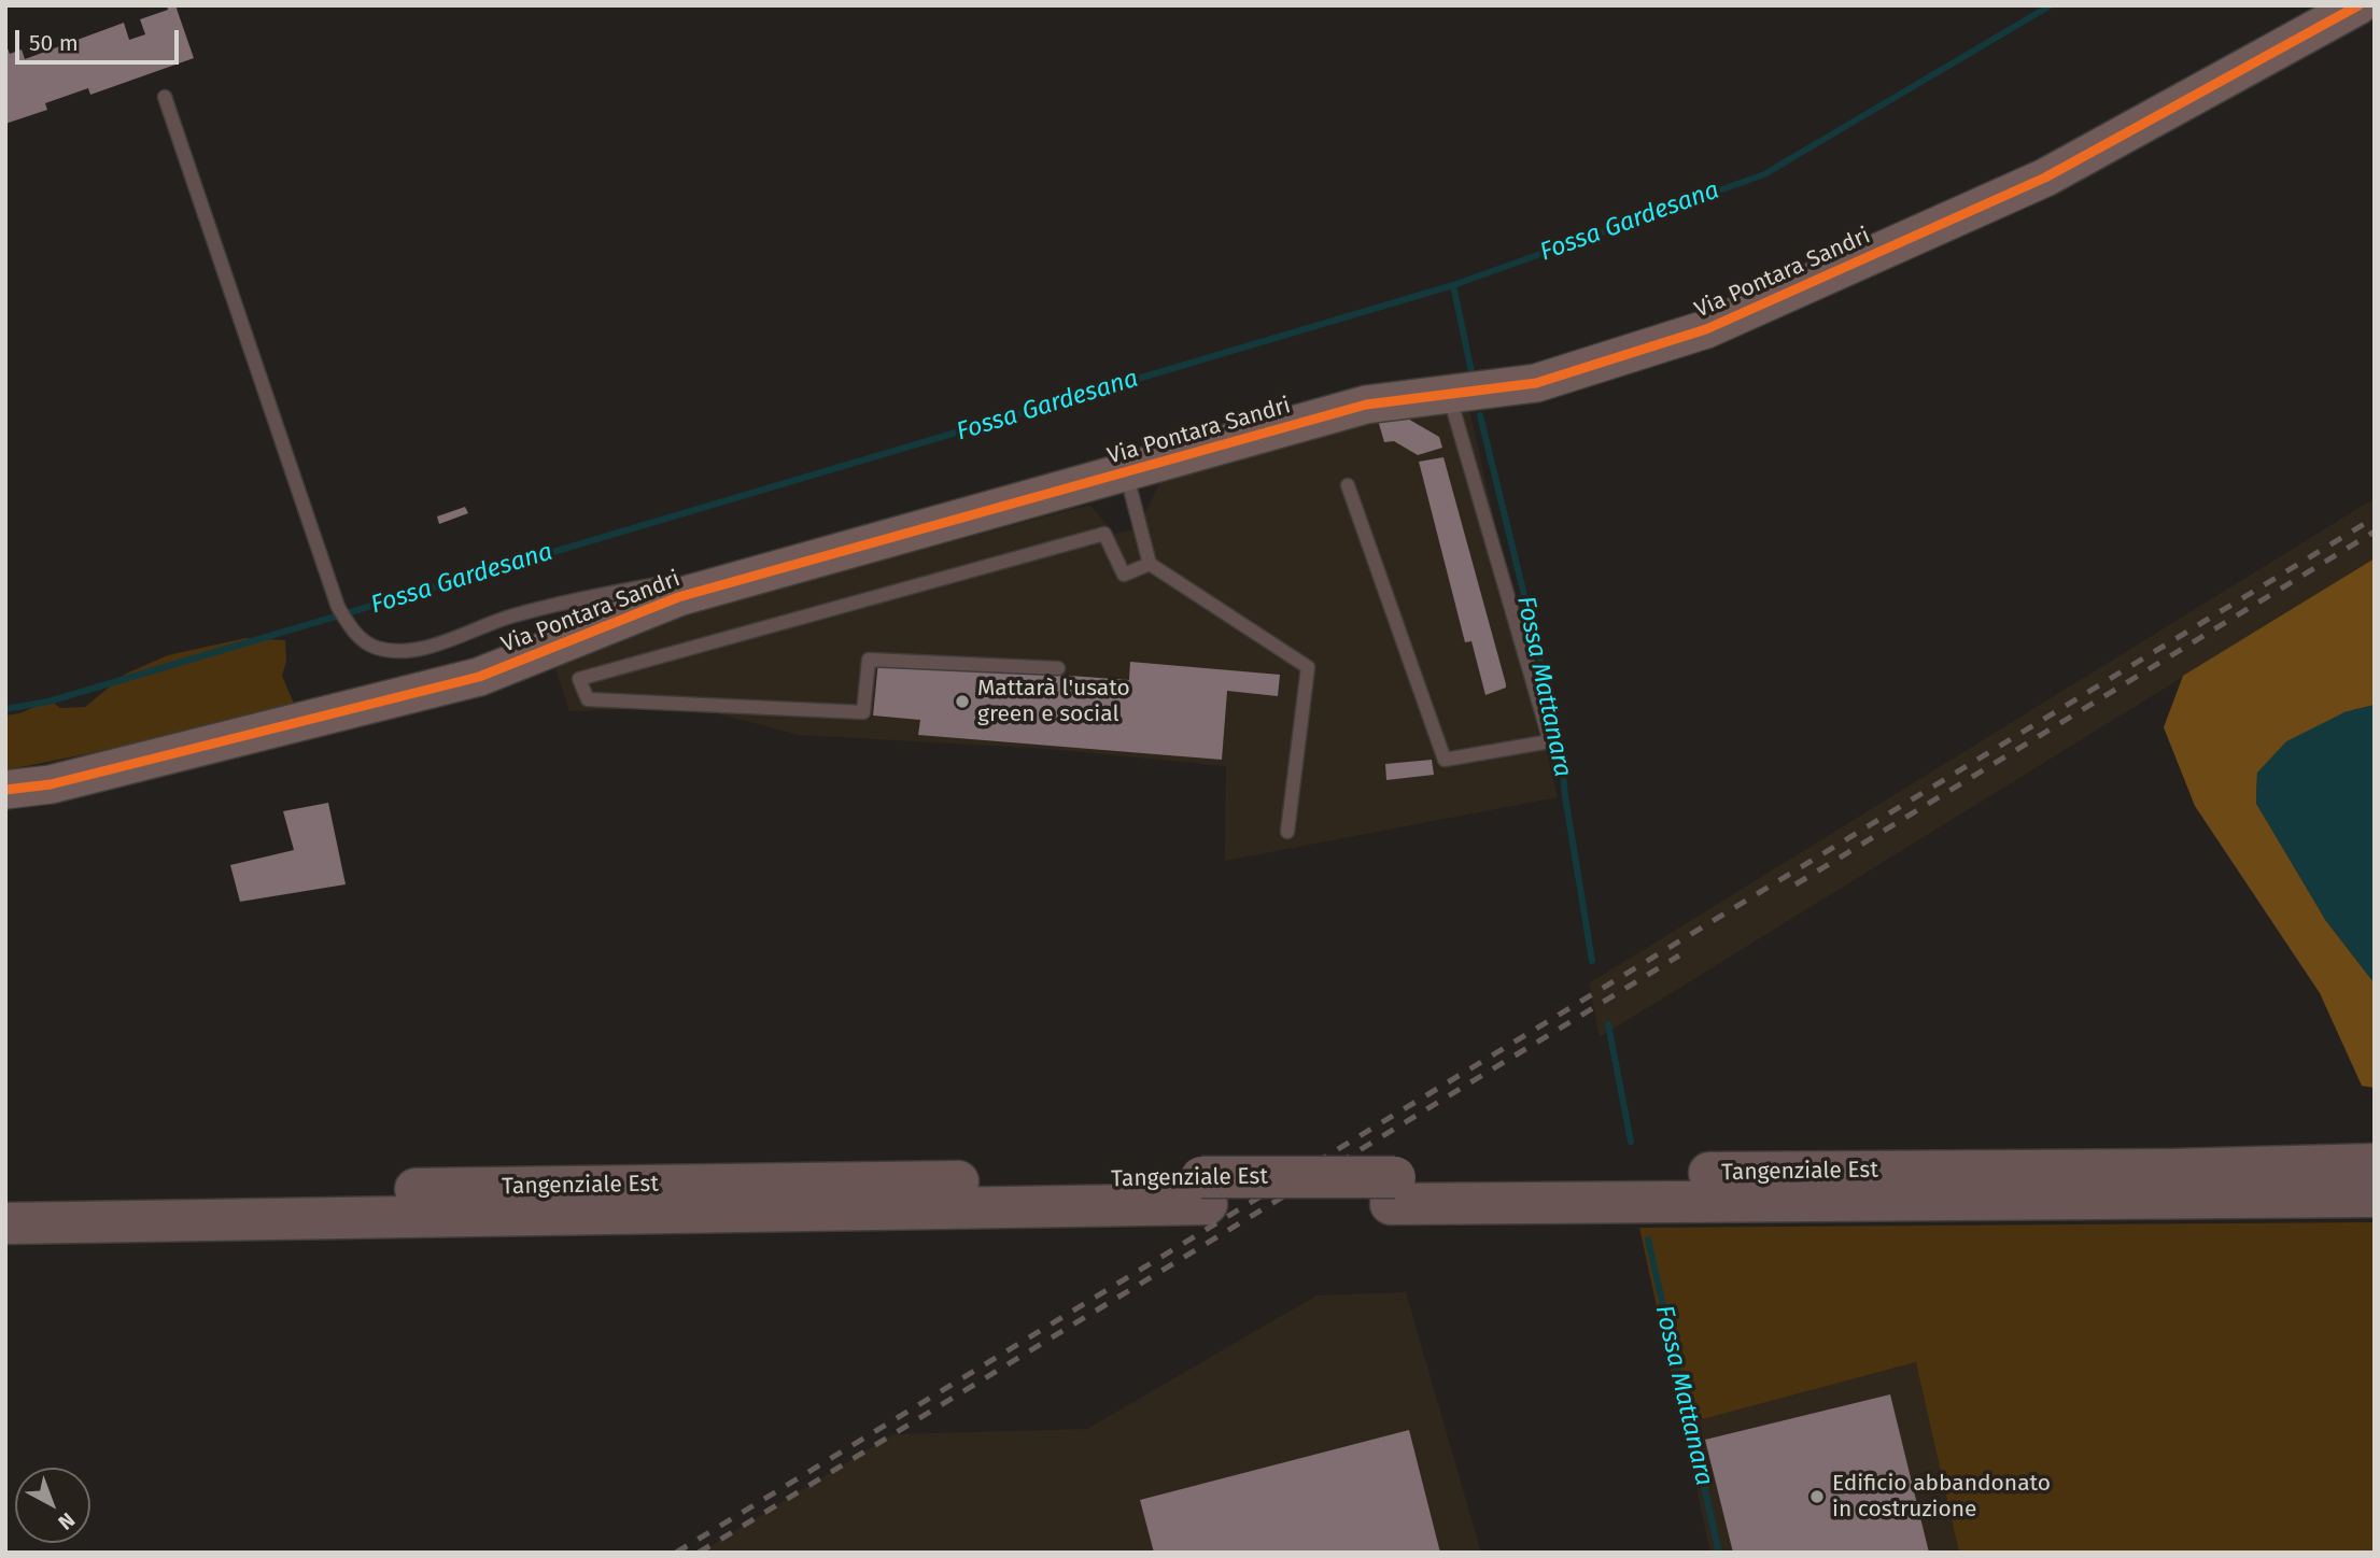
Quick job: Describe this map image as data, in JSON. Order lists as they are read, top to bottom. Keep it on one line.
{"streets":{"highway":["Tangenziale Est"],"street":["Via Pontara Sandri"]},"water":["Fossa Gardesana","Fossa Mattanara"],"places":["Mattarà l'usato green e social","Edificio abbandonato in costruzione"],"scale_bar":"50 m","north":"bottom right"}
